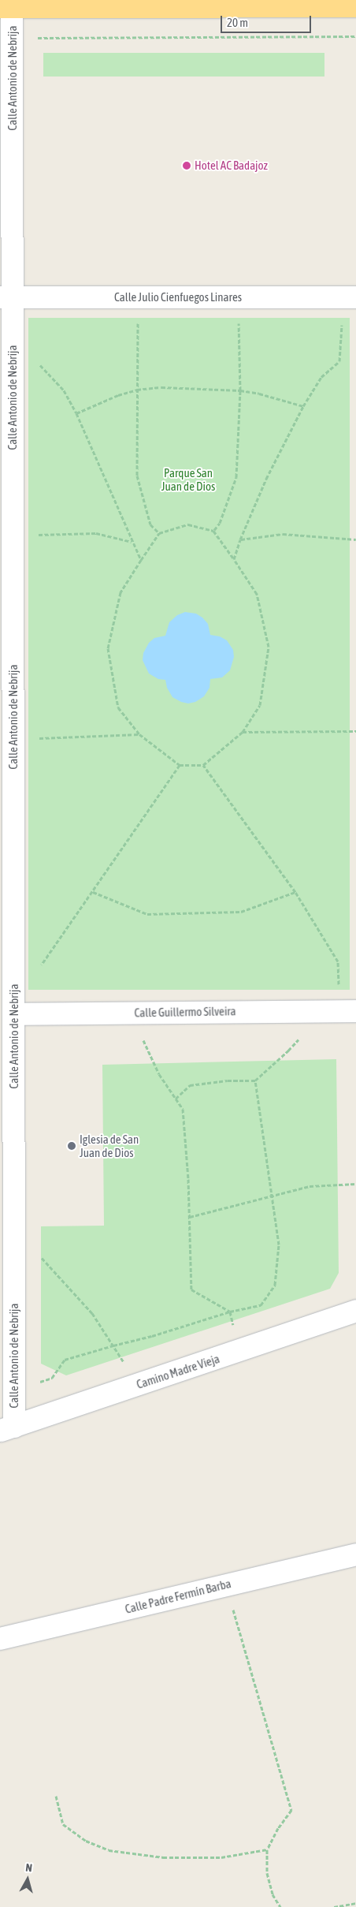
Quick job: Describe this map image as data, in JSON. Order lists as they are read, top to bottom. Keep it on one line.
{"streets":{"street":["Calle Antonio de Nebrija","Calle Julio Cienfuegos Linares","Calle Guillermo Silveira","Camino Madre Vieja","Calle Padre Fermín Barba"]},"crossings":[["Calle Antonio de Nebrija","Calle Julio Cienfuegos Linares"],["Calle Antonio de Nebrija","Calle Guillermo Silveira"],["Calle Antonio de Nebrija","Camino Madre Vieja"]],"parks":["Parque San Juan de Dios"],"places":["Hotel AC Badajoz","Iglesia de San Juan de Dios"],"scale_bar":"20 m","north":"top"}
